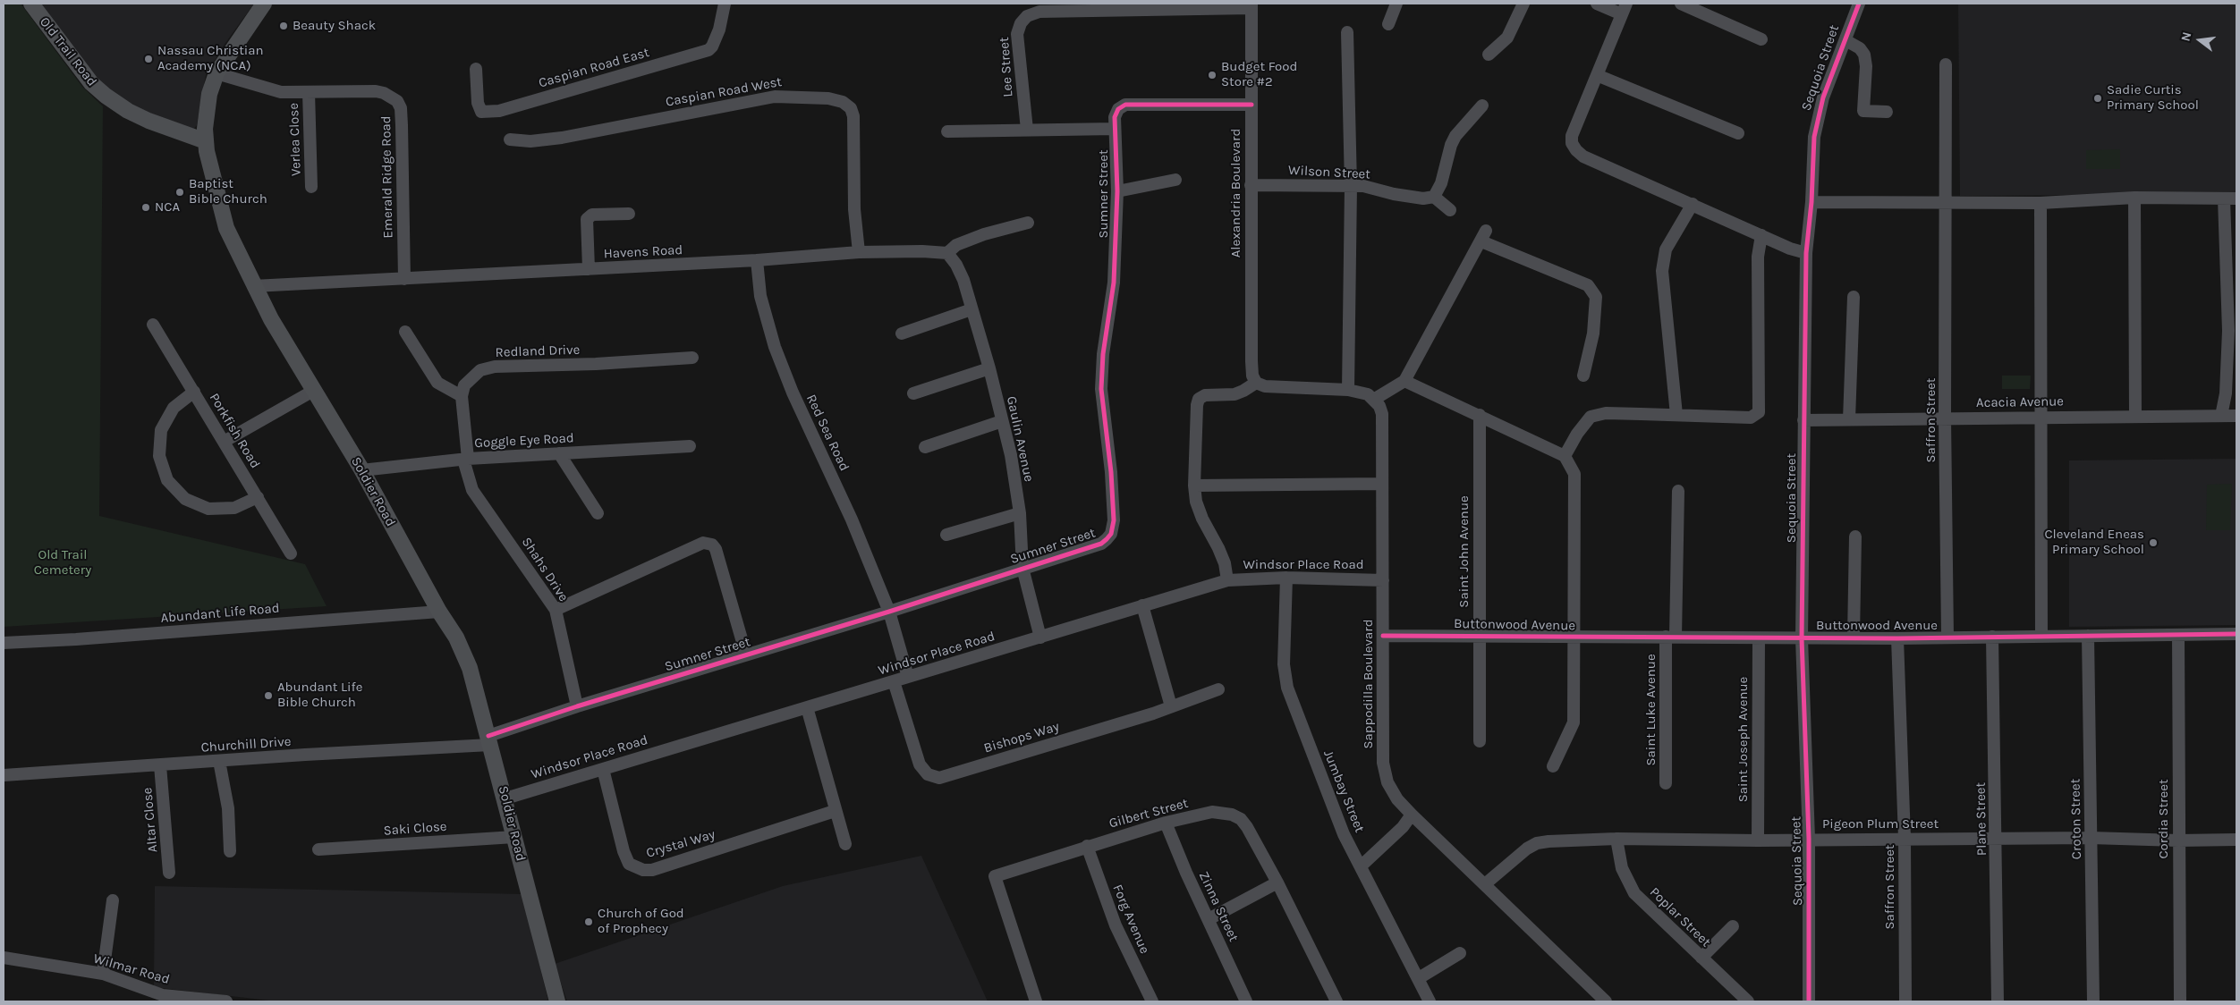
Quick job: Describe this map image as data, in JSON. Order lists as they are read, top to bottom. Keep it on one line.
{"streets":{"main road":["Old Trail Road","Soldier Road"],"street":["Lee Street","Caspian Road East","Sequoia Street","Caspian Road West","Verlea Close","Wilson Street","Emerald Ridge Road","Alexandria Boulevard","Sumner Street","Havens Road","Redland Drive","Acacia Avenue","Saffron Street","Porkfish Road","Red Sea Road","Gaulin Avenue","Goggle Eye Road","Saint John Avenue","Windsor Place Road","Shahs Drive","Abundant Life Road","Buttonwood Avenue","Sappodilla Boulevard","Saint Luke Avenue","Bishops Way","Saint Joseph Avenue","Churchill Drive","Jumbay Street","Gilbert Street","Plane Street","Croton Street","Cordia Street","Altar Close","Pigeon Plum Street","Saki Close","Crystal Way","Zinna Street","Poplar Street","Forg Avenue","Wilmar Road"]},"crossings":[["Old Trail Road","Soldier Road"],["Lee Street","Alexandria Boulevard"],["Sequoia Street","Acacia Avenue"],["Sequoia Street","Buttonwood Avenue"],["Sequoia Street","Pigeon Plum Street"],["Caspian Road West","Havens Road"],["Verlea Close","Emerald Ridge Road"],["Wilson Street","Alexandria Boulevard"],["Emerald Ridge Road","Havens Road"],["Emerald Ridge Road","Soldier Road"],["Alexandria Boulevard","Sumner Street"],["Sumner Street","Red Sea Road"],["Sumner Street","Gaulin Avenue"],["Sumner Street","Soldier Road"],["Sumner Street","Shahs Drive"],["Sumner Street","Churchill Drive"],["Havens Road","Red Sea Road"],["Havens Road","Gaulin Avenue"],["Havens Road","Soldier Road"],["Acacia Avenue","Saffron Street"],["Saffron Street","Buttonwood Avenue"],["Saffron Street","Pigeon Plum Street"],["Red Sea Road","Windsor Place Road"],["Gaulin Avenue","Windsor Place Road"],["Goggle Eye Road","Soldier Road"],["Goggle Eye Road","Shahs Drive"],["Soldier Road","Windsor Place Road"],["Soldier Road","Abundant Life Road"],["Soldier Road","Churchill Drive"],["Soldier Road","Saki Close"],["Saint John Avenue","Buttonwood Avenue"],["Windsor Place Road","Sappodilla Boulevard"],["Windsor Place Road","Bishops Way"],["Windsor Place Road","Jumbay Street"],["Windsor Place Road","Crystal Way"],["Buttonwood Avenue","Sappodilla Boulevard"],["Buttonwood Avenue","Saint Luke Avenue"],["Buttonwood Avenue","Saint Joseph Avenue"],["Buttonwood Avenue","Plane Street"],["Buttonwood Avenue","Croton Street"],["Buttonwood Avenue","Cordia Street"],["Sappodilla Boulevard","Pigeon Plum Street"],["Saint Joseph Avenue","Pigeon Plum Street"],["Churchill Drive","Altar Close"],["Gilbert Street","Zinna Street"],["Gilbert Street","Forg Avenue"],["Plane Street","Pigeon Plum Street"],["Croton Street","Pigeon Plum Street"],["Cordia Street","Pigeon Plum Street"],["Pigeon Plum Street","Poplar Street"]],"parks":["Old Trail Cemetery"],"places":["Beauty Shack","Nassau Christian Academy (NCA)","Budget Food Store #2","Sadie Curtis Primary School","Baptist Bible Church","NCA","Cleveland Eneas Primary School","Abundant Life Bible Church","Church of God of Prophecy"],"north":"left"}
